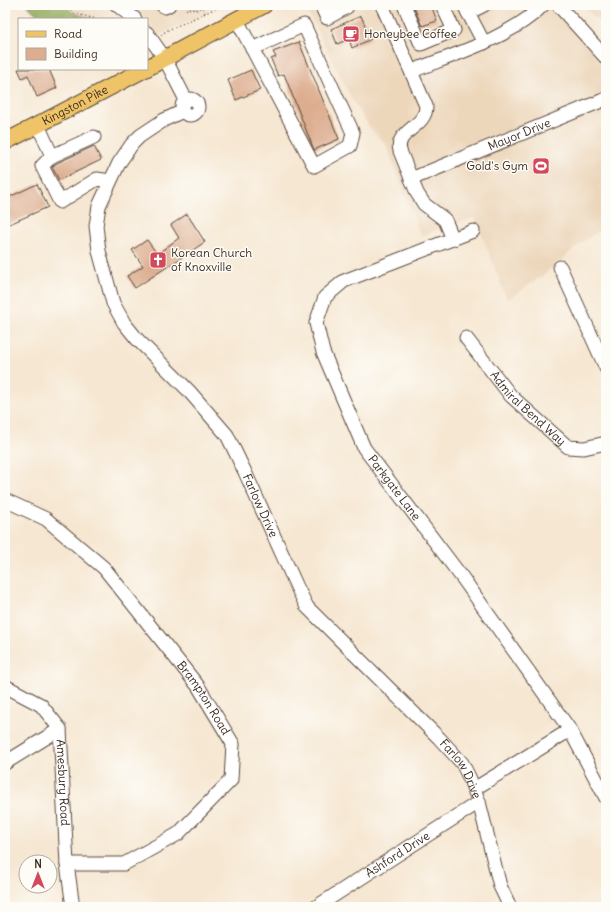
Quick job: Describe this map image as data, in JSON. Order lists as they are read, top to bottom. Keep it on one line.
{"streets":{"main road":["Kingston Pike"],"street":["Mayor Drive","Admiral Bend Way","Parkgate Lane","Farlow Drive","Brampton Road","Amesbury Road","Ashford Drive"]},"crossings":[["Kingston Pike","Farlow Drive"],["Farlow Drive","Ashford Drive"],["Brampton Road","Amesbury Road"]],"places":{"cafe":["Honeybee Coffee"],"sports":["Gold's Gym"],"church":["Korean Church of Knoxville"]},"legend":["Road","Building"],"north":"top"}
